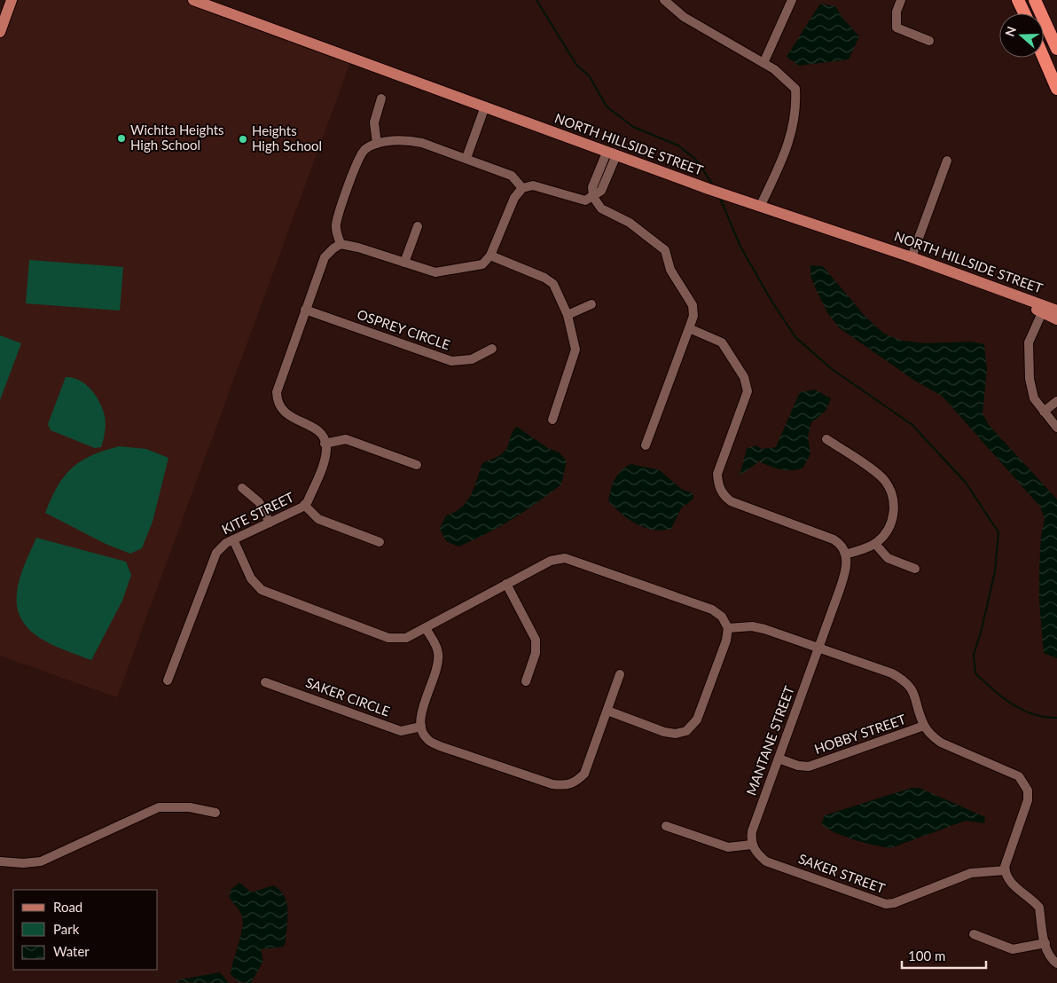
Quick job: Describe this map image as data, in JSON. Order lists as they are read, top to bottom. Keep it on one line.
{"streets":{"main road":["NORTH HILLSIDE STREET"],"street":["OSPREY CIRCLE","KITE STREET","SAKER CIRCLE","HOBBY STREET","MANTANE STREET","SAKER STREET"]},"crossings":[["HOBBY STREET","MANTANE STREET"],["MANTANE STREET","SAKER STREET"]],"places":["Wichita Heights High School","Heights High School"],"legend":["Road","Park","Water"],"scale_bar":"100 m","north":"left"}
